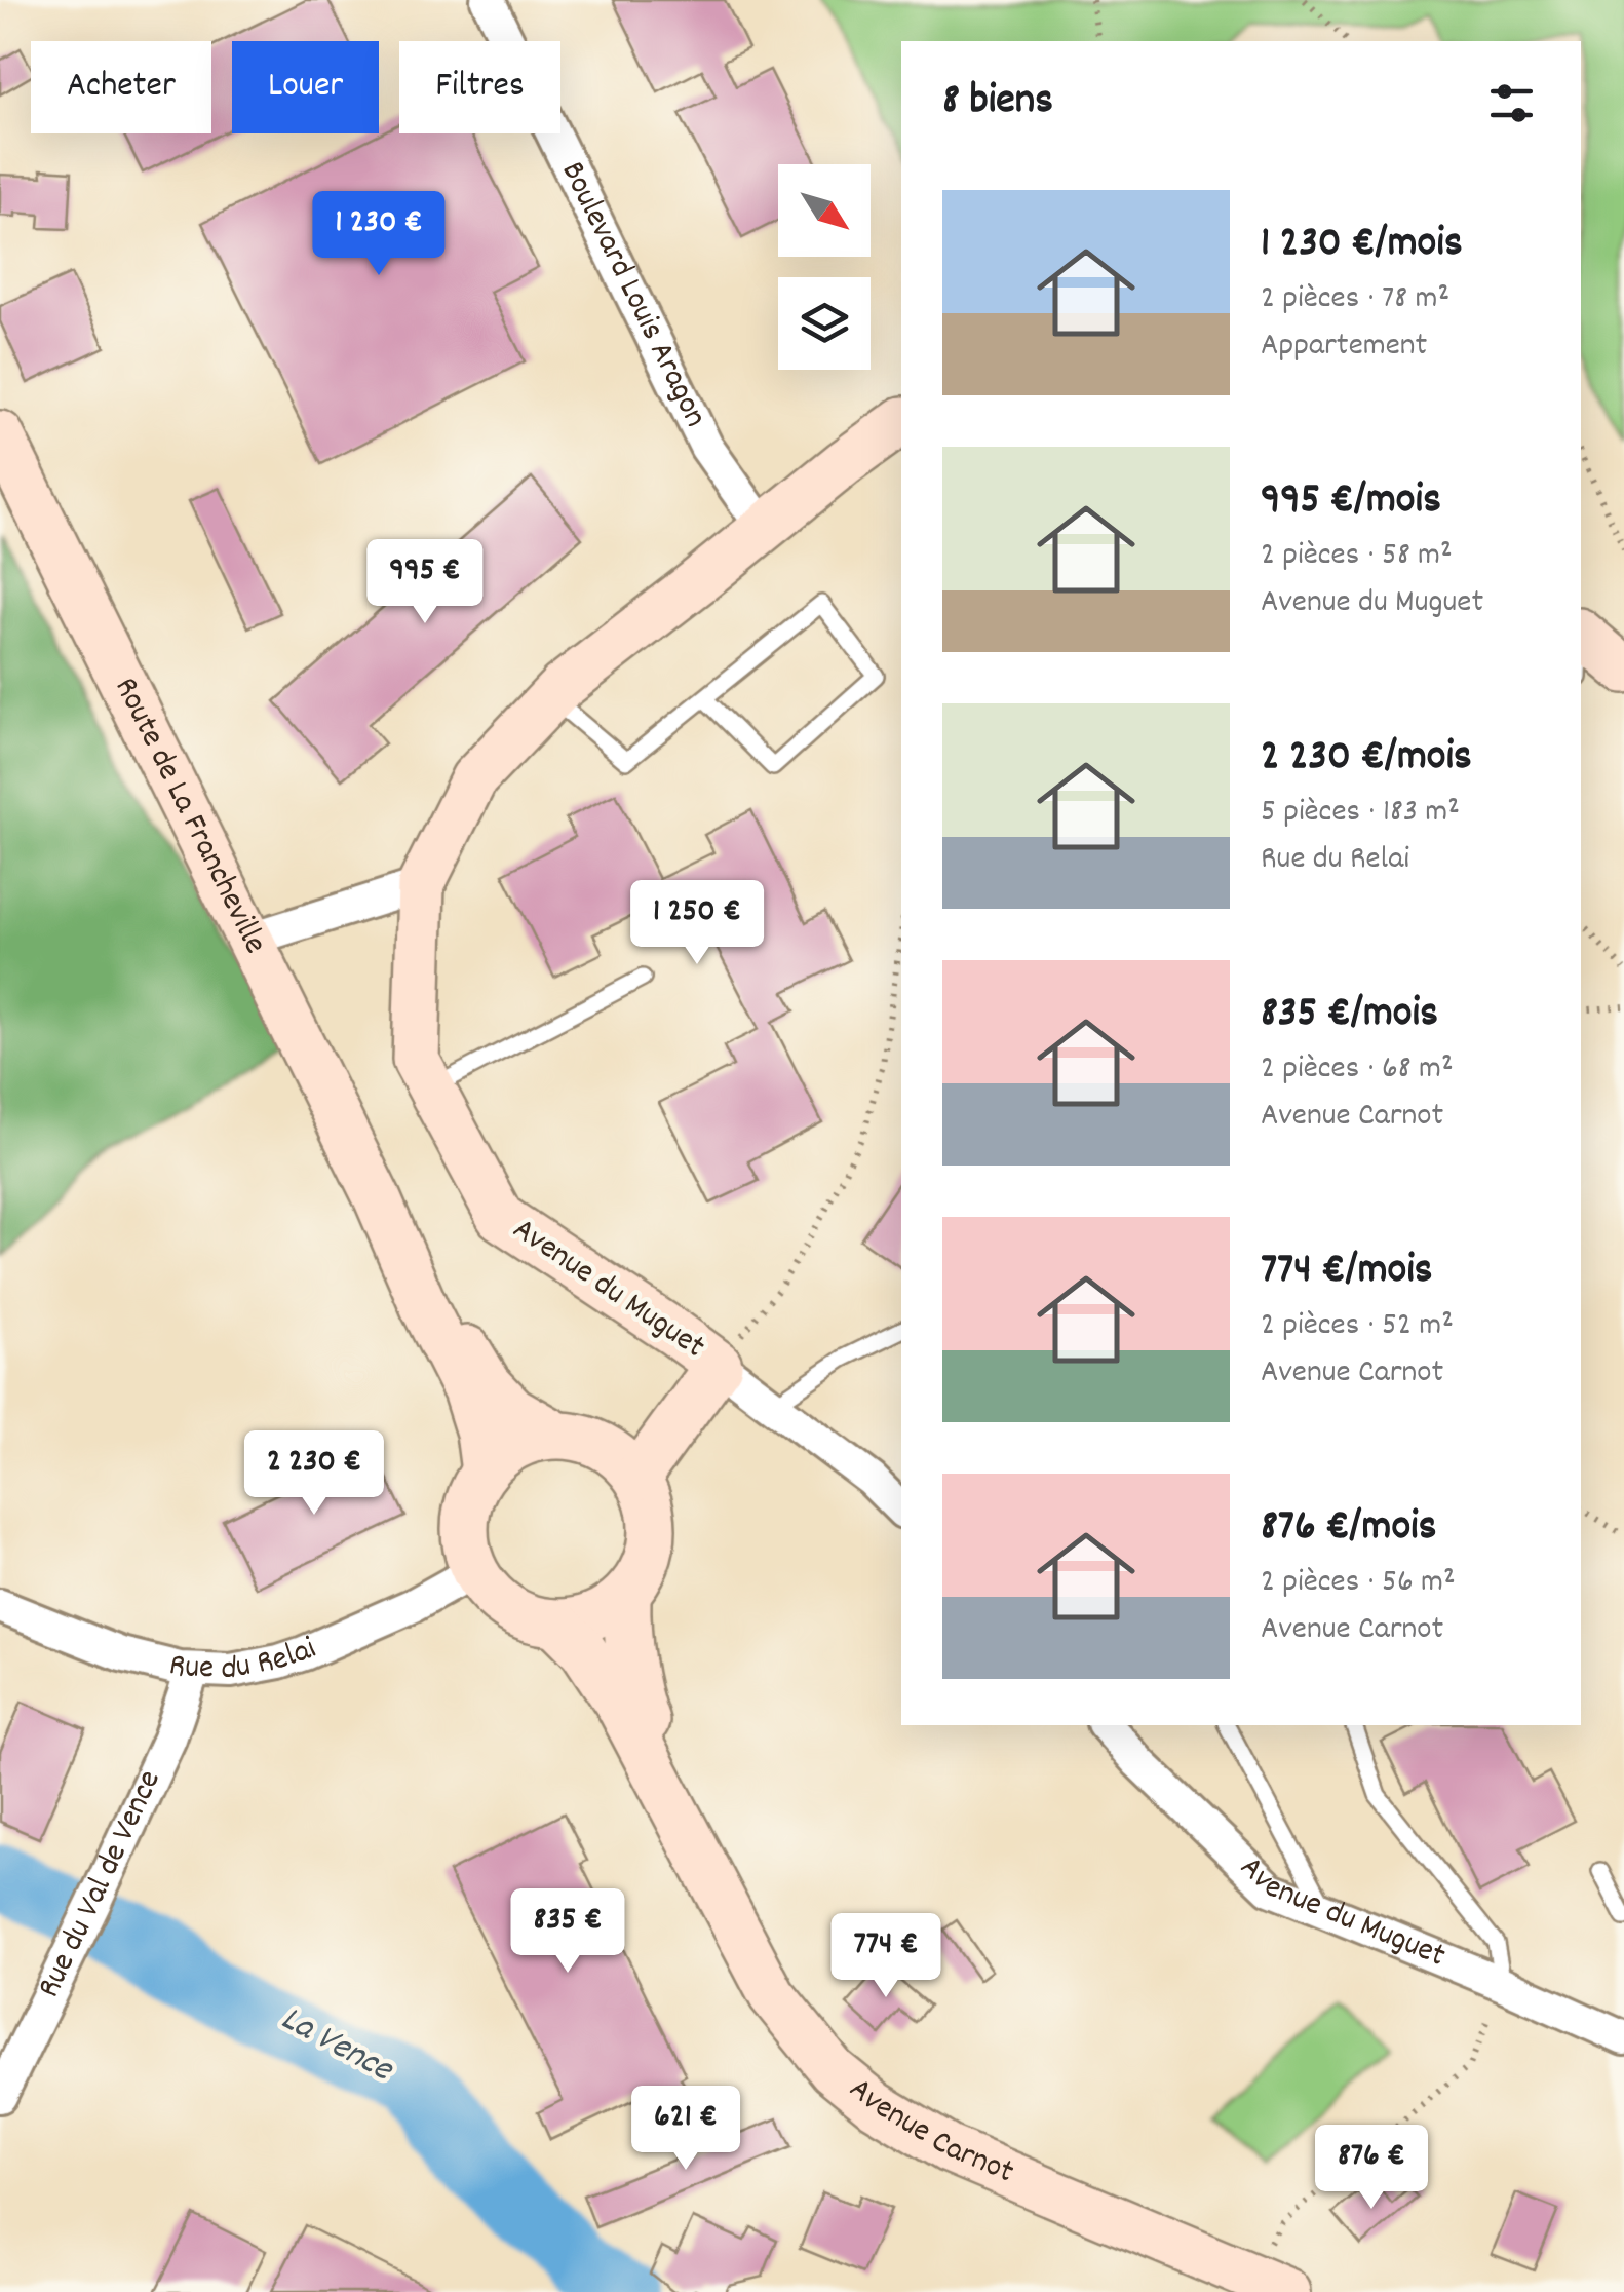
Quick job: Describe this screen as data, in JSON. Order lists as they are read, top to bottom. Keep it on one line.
{"streets":{"main road":["Route de La Francheville","Avenue du Muguet","Avenue Carnot"],"street":["Boulevard Louis Aragon","Rue du Relai","Rue du Val de Vence"]},"crossings":[["Boulevard Louis Aragon","Avenue du Muguet"],["Rue du Relai","Rue du Val de Vence"],["Rue du Relai","Avenue Carnot"]],"water":["La Vence"],"north":"bottom right","page":{"chip":["Acheter","Louer","Filtres"],"heading":"8 biens","list":[{"name":"1 230 €/mois","note":"2 pièces · 78 m² · Appartement"},{"name":"995 €/mois","note":"2 pièces · 58 m² · Avenue du Muguet"},{"name":"2 230 €/mois","note":"5 pièces · 183 m² · Rue du Relai"},{"name":"835 €/mois","note":"2 pièces · 68 m² · Avenue Carnot"},{"name":"774 €/mois","note":"2 pièces · 52 m² · Avenue Carnot"},{"name":"876 €/mois","note":"2 pièces · 56 m² · Avenue Carnot"}],"price":["1 230 €","995 €","1 250 €","2 230 €","835 €","774 €","621 €","876 €"]}}
